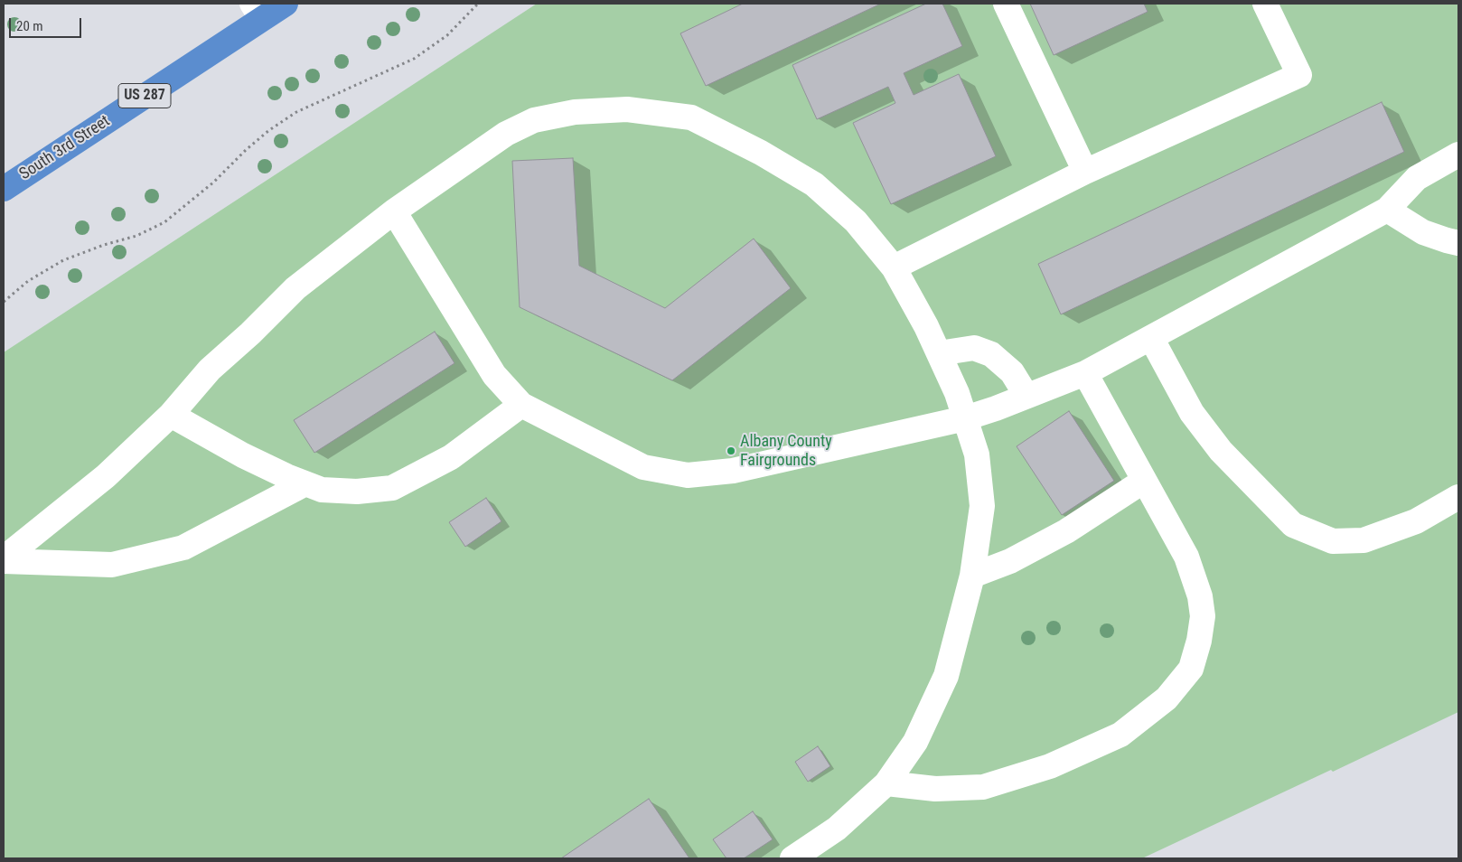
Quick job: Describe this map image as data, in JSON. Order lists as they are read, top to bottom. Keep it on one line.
{"streets":{"highway":["US 287","South 3rd Street"]},"places":["Albany County Fairgrounds"],"scale_bar":"20 m"}
